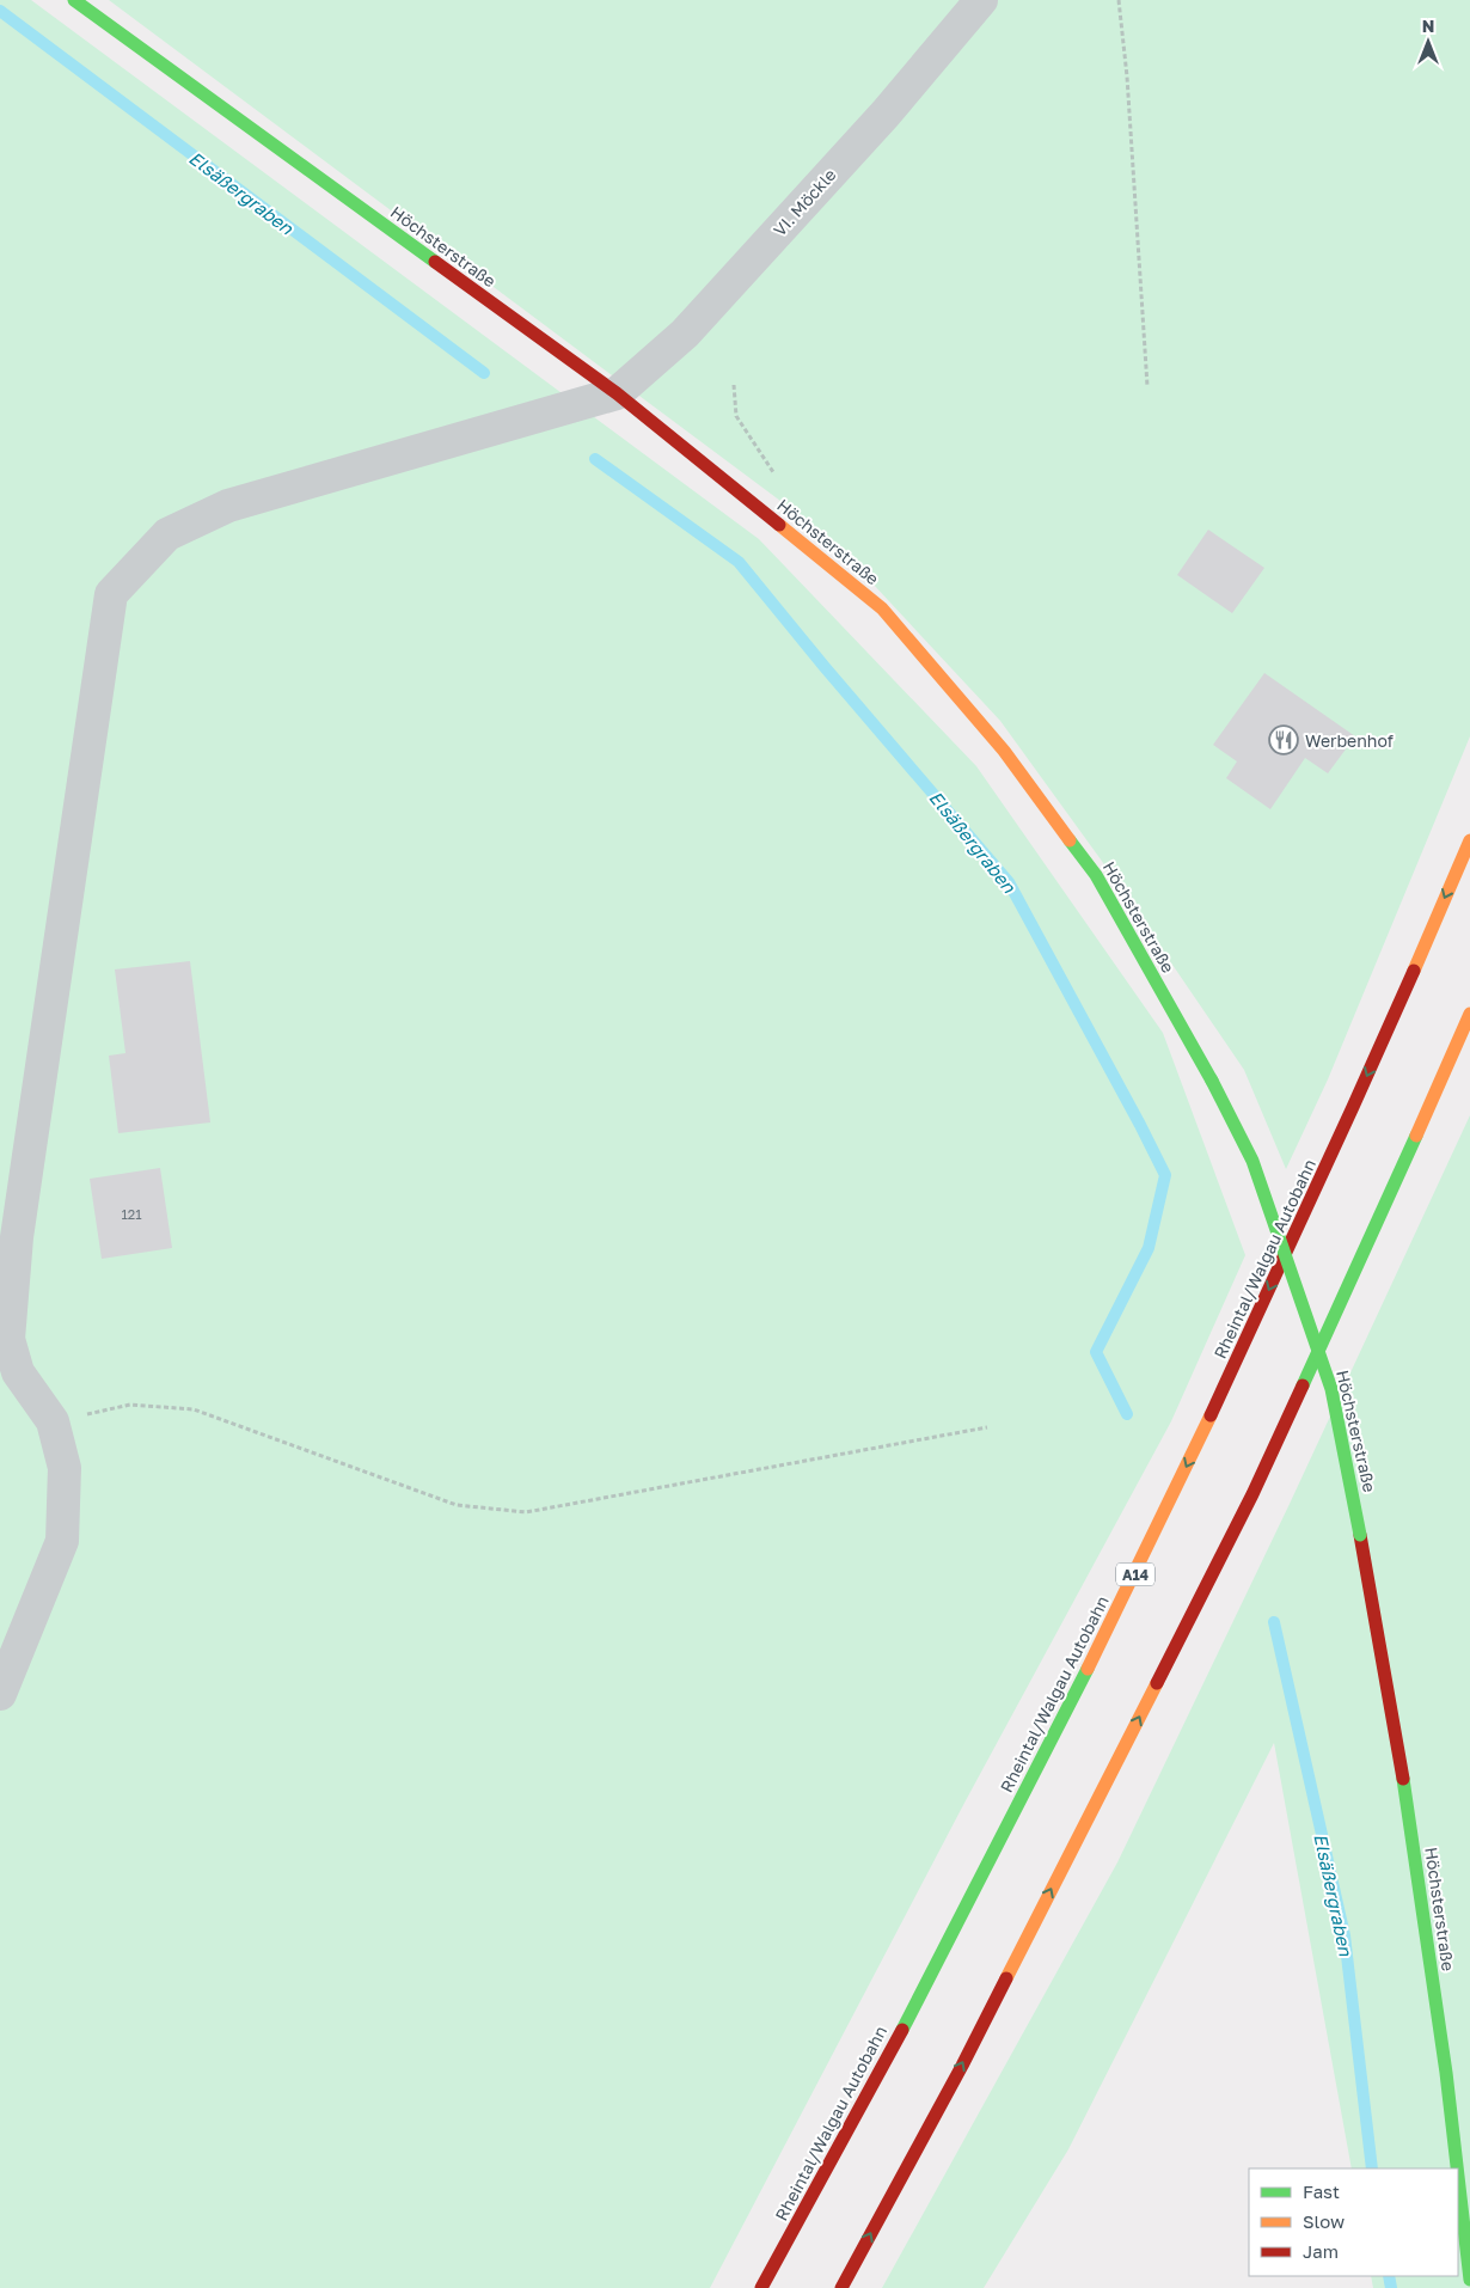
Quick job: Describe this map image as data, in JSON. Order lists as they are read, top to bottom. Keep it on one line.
{"streets":{"main road":["Höchsterstraße","Rheintal/Walgau Autobahn","A14"],"street":["VI. Möckle"]},"crossings":[["VI. Möckle","Höchsterstraße"]],"water":["Elsäßergraben"],"places":{"restaurant":["Werbenhof"]},"house_numbers":["121"],"legend":["Fast","Slow","Jam"],"north":"top"}
